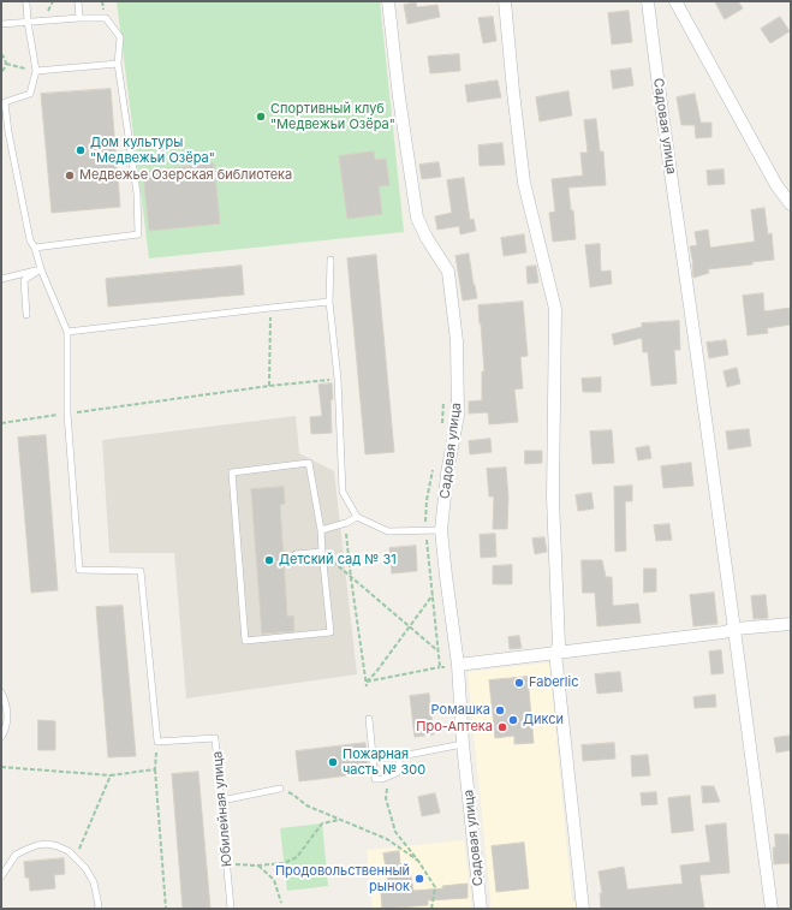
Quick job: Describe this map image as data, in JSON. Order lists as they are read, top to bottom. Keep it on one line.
{"streets":{"street":["Садовая улица"],"lane":["Юбилейная улица"]},"places":["Спортивный клуб \"Медвежьи Озёра\"","Дом культуры \"Медвежьи Озёра\"","Медвежье Озерская библиотека","Детский сад № 31","Faberlic","Ромашка","Дикси","Про-Аптека","Пожарная часть № 300","Продовольственный рынок"]}
